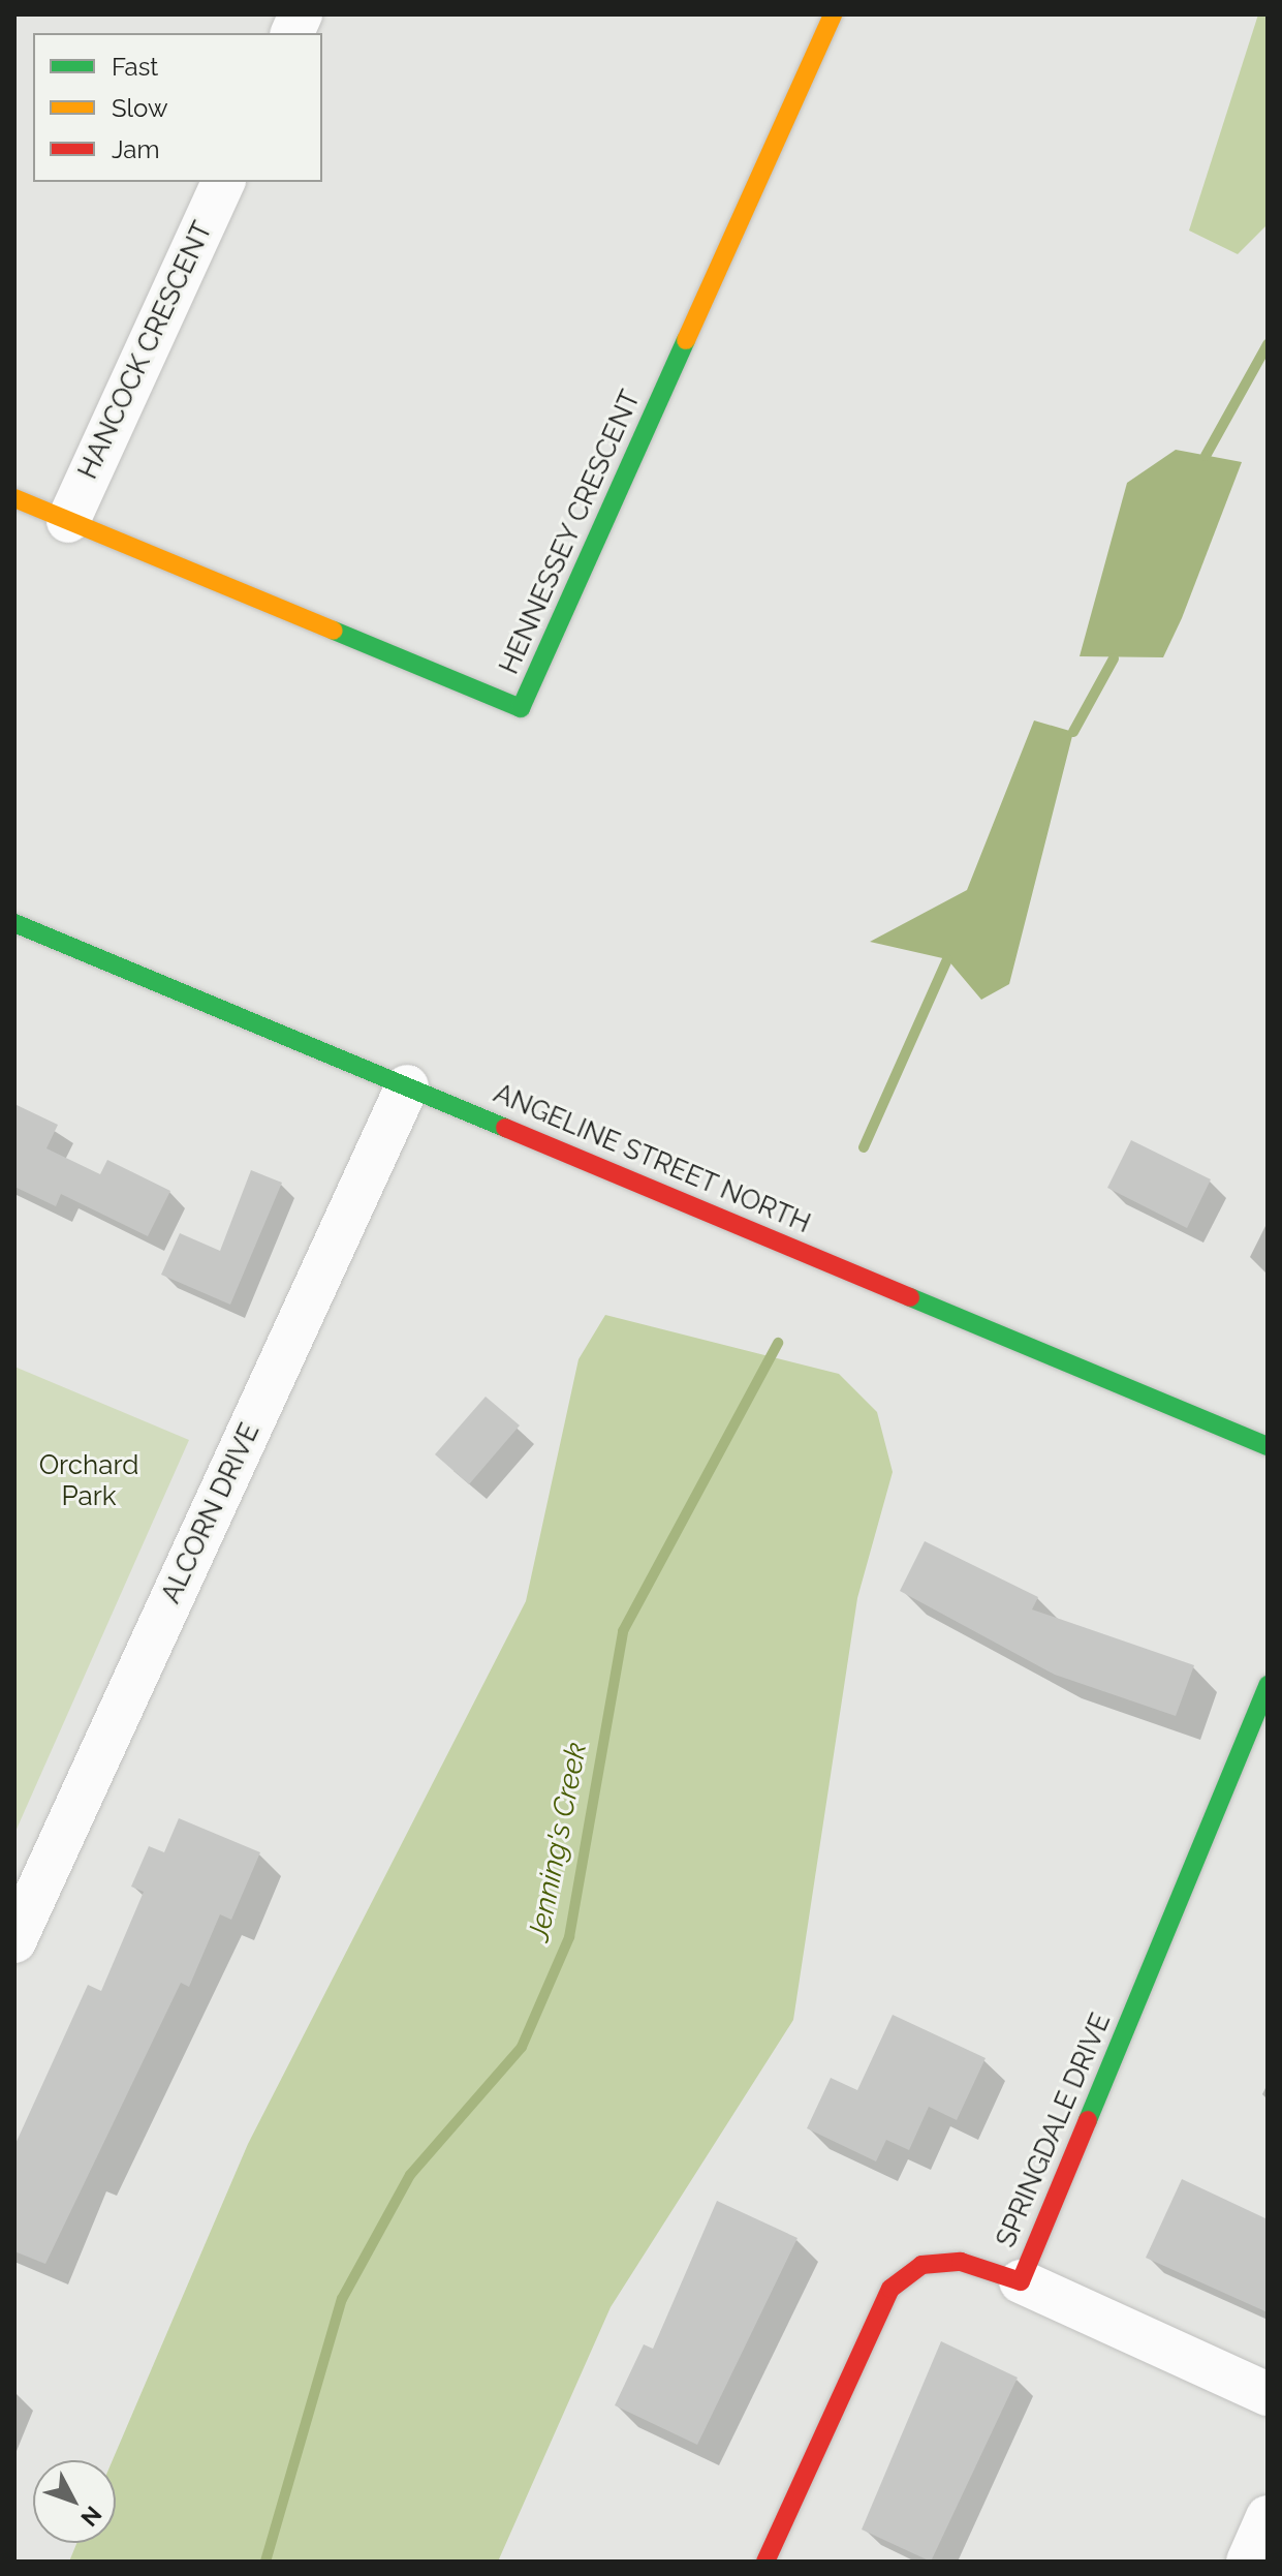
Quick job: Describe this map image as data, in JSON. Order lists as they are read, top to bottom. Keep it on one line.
{"streets":{"street":["HANCOCK CRESCENT","HENNESSEY CRESCENT","ANGELINE STREET NORTH","ALCORN DRIVE","SPRINGDALE DRIVE"]},"crossings":[["HANCOCK CRESCENT","HENNESSEY CRESCENT"],["ANGELINE STREET NORTH","ALCORN DRIVE"]],"water":["Jenning's Creek"],"parks":["Orchard Park"],"legend":["Fast","Slow","Jam"],"north":"bottom right"}
